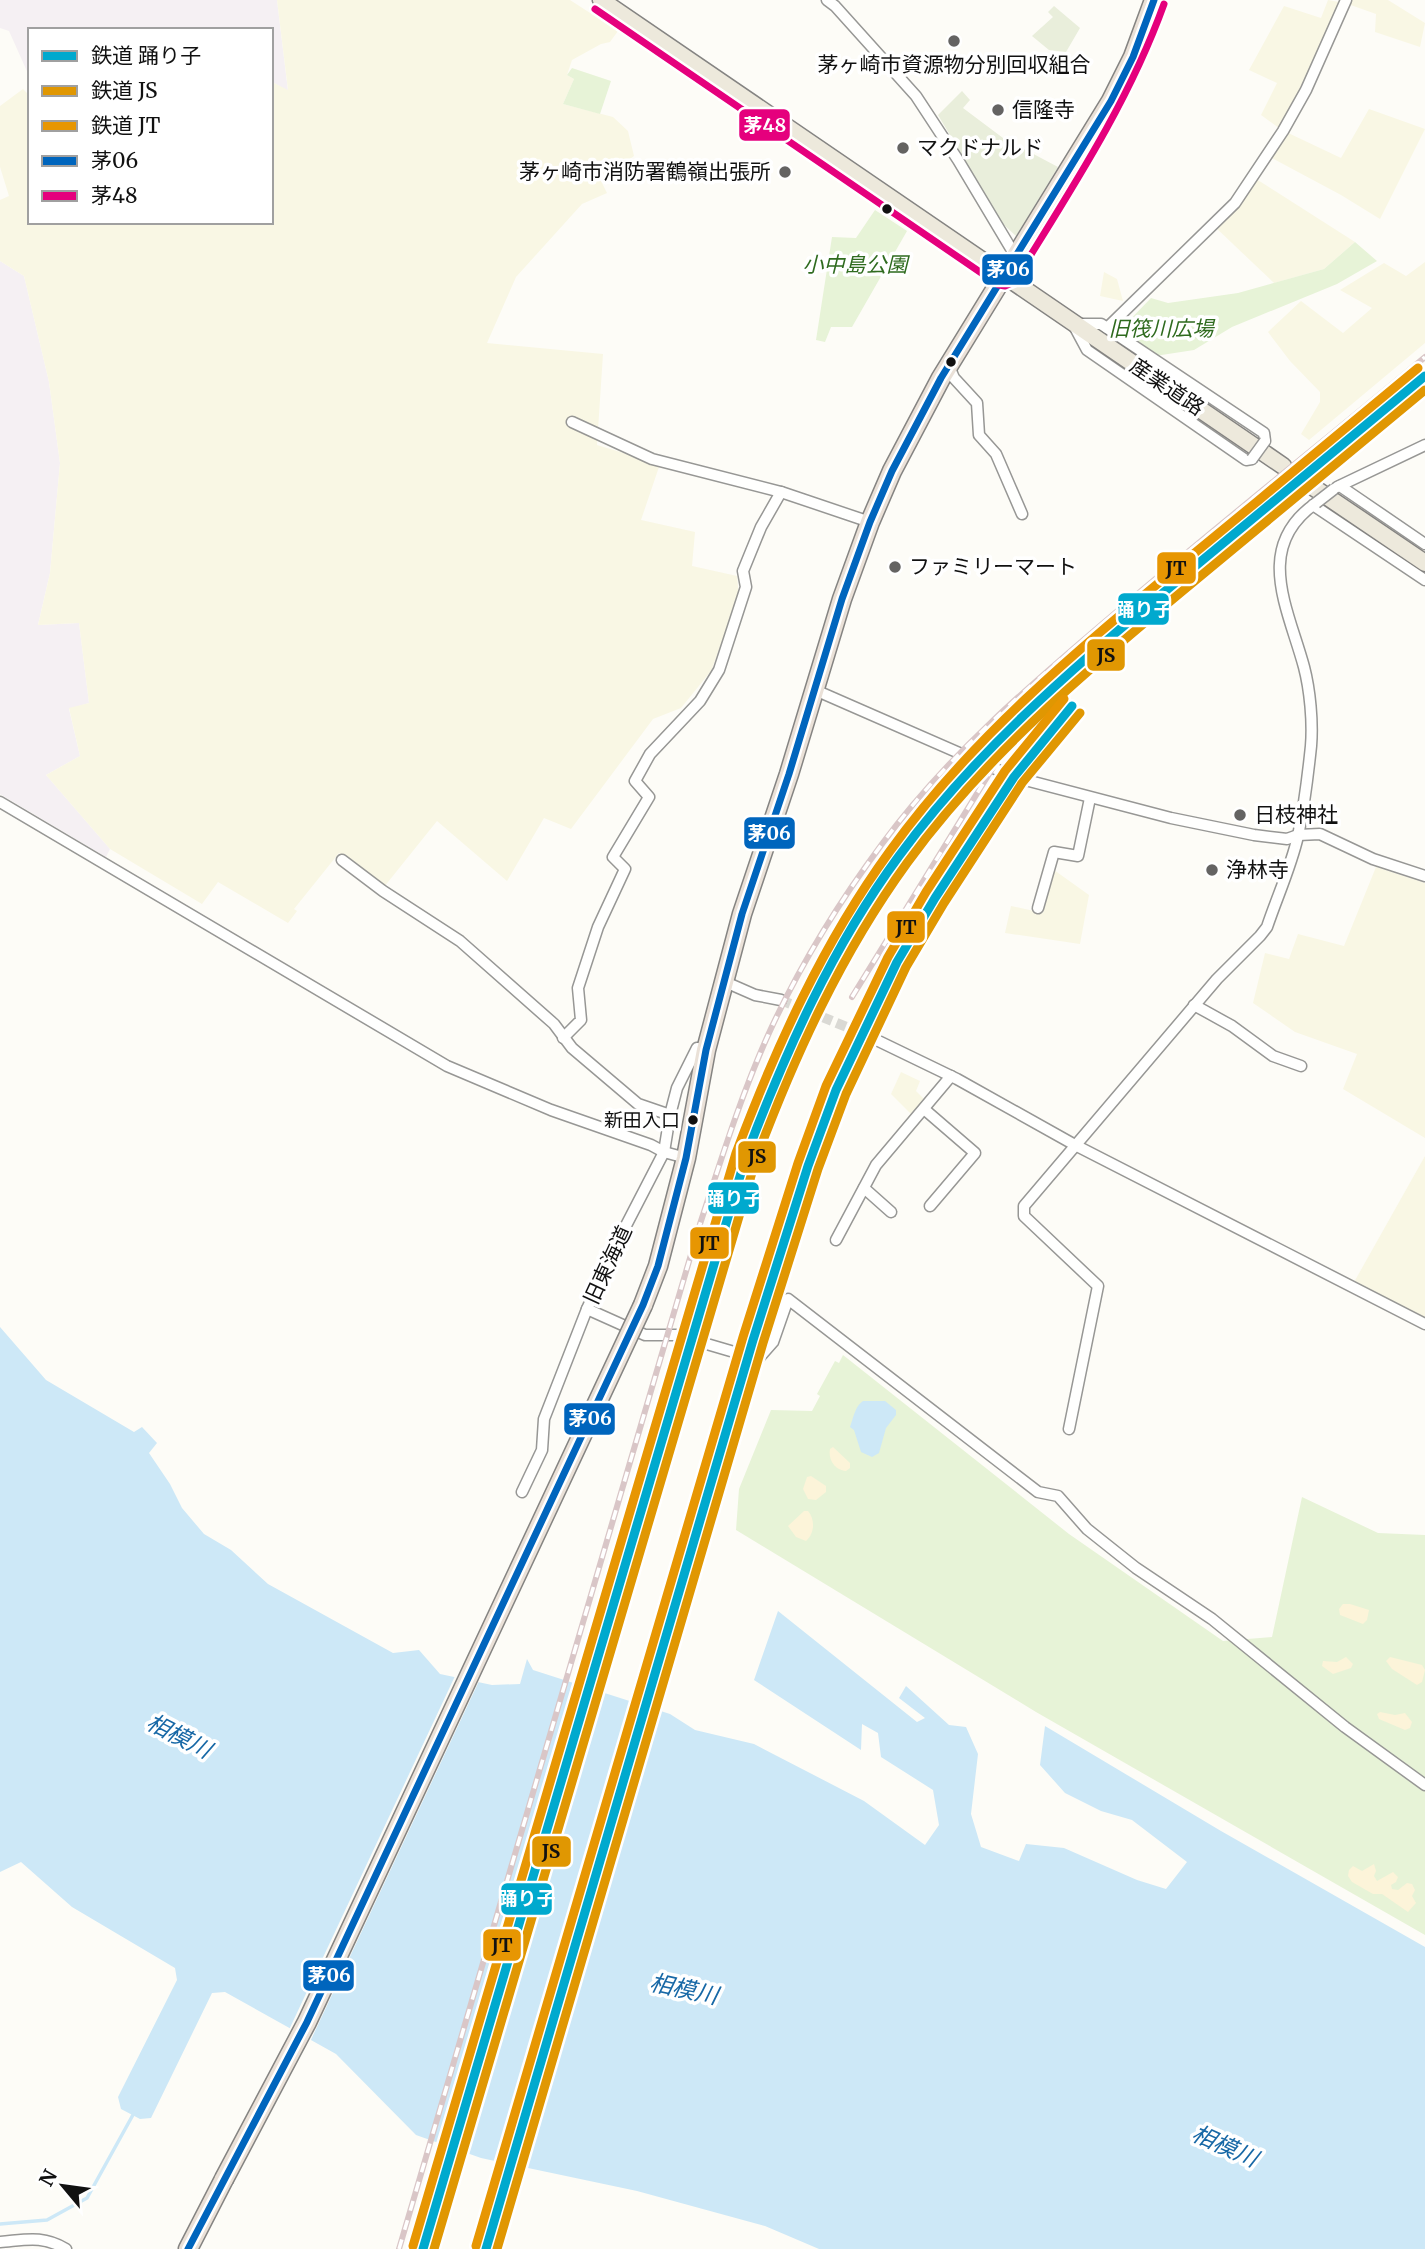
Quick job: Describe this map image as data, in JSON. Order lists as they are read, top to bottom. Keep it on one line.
{"streets":{"main road":["産業道路"],"street":["旧東海道"]},"water":["相模川"],"parks":["小中島公園","旧筏川広場"],"places":["茅ヶ崎市資源物分別回収組合","信隆寺","マクドナルド","茅ヶ崎市消防署鶴嶺出張所","ファミリーマート","日枝神社","浄林寺","新田入口"],"lines":["transit line 茅06","transit line 茅48","rail line JT","rail line 踊り子","rail line JS"],"legend":["鉄道 踊り子","鉄道 JS","鉄道 JT","茅06","茅48"],"north":"top left"}
